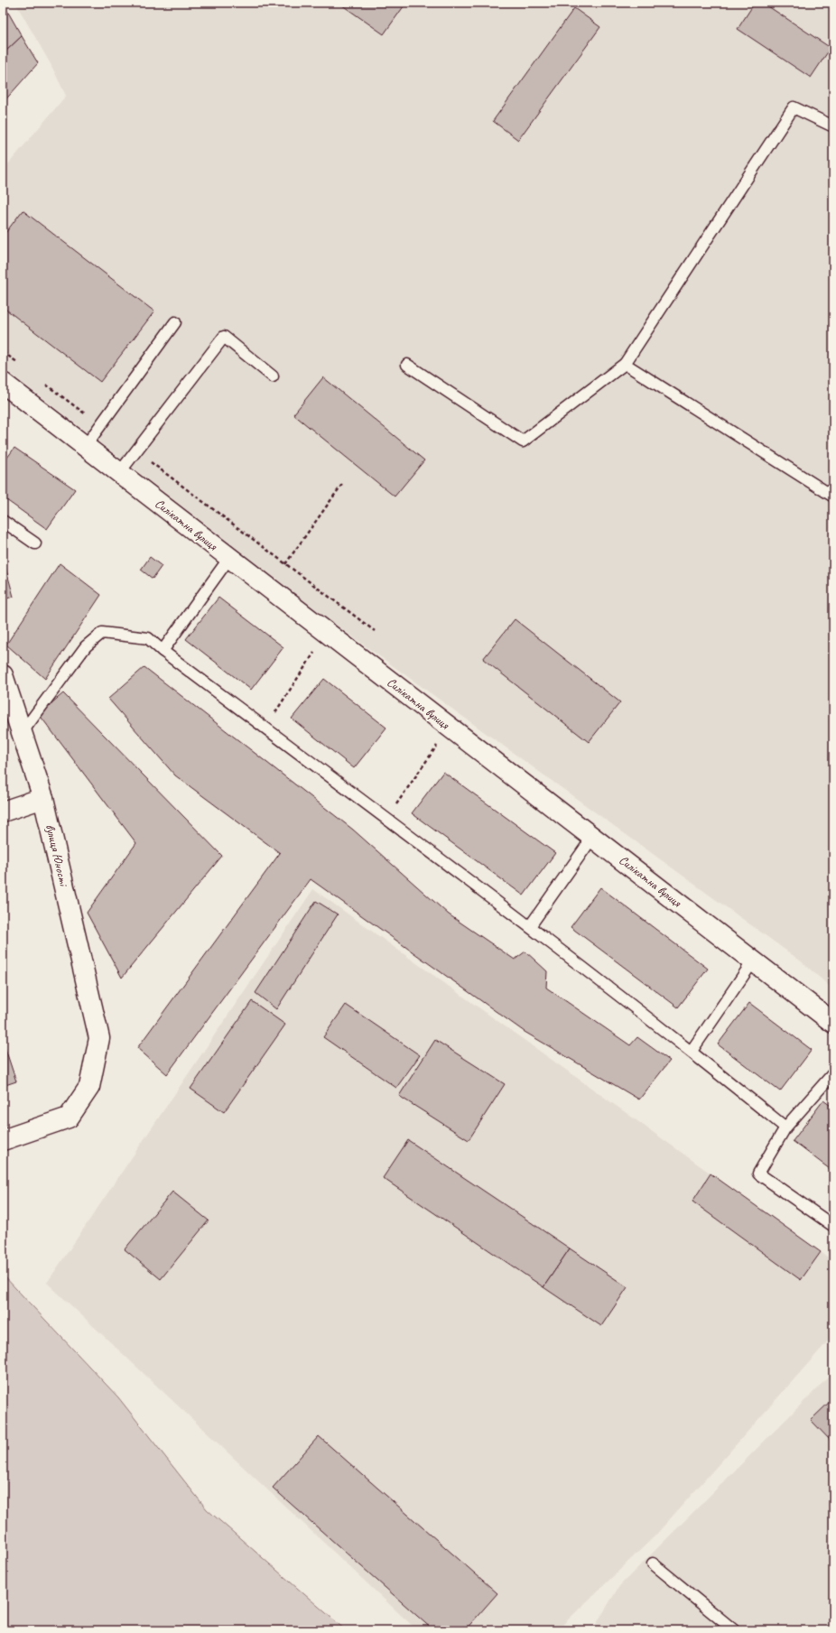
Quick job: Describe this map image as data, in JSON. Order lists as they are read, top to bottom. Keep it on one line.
{"streets":{"street":["Силікатна вулиця","вулиця Юності"]}}
